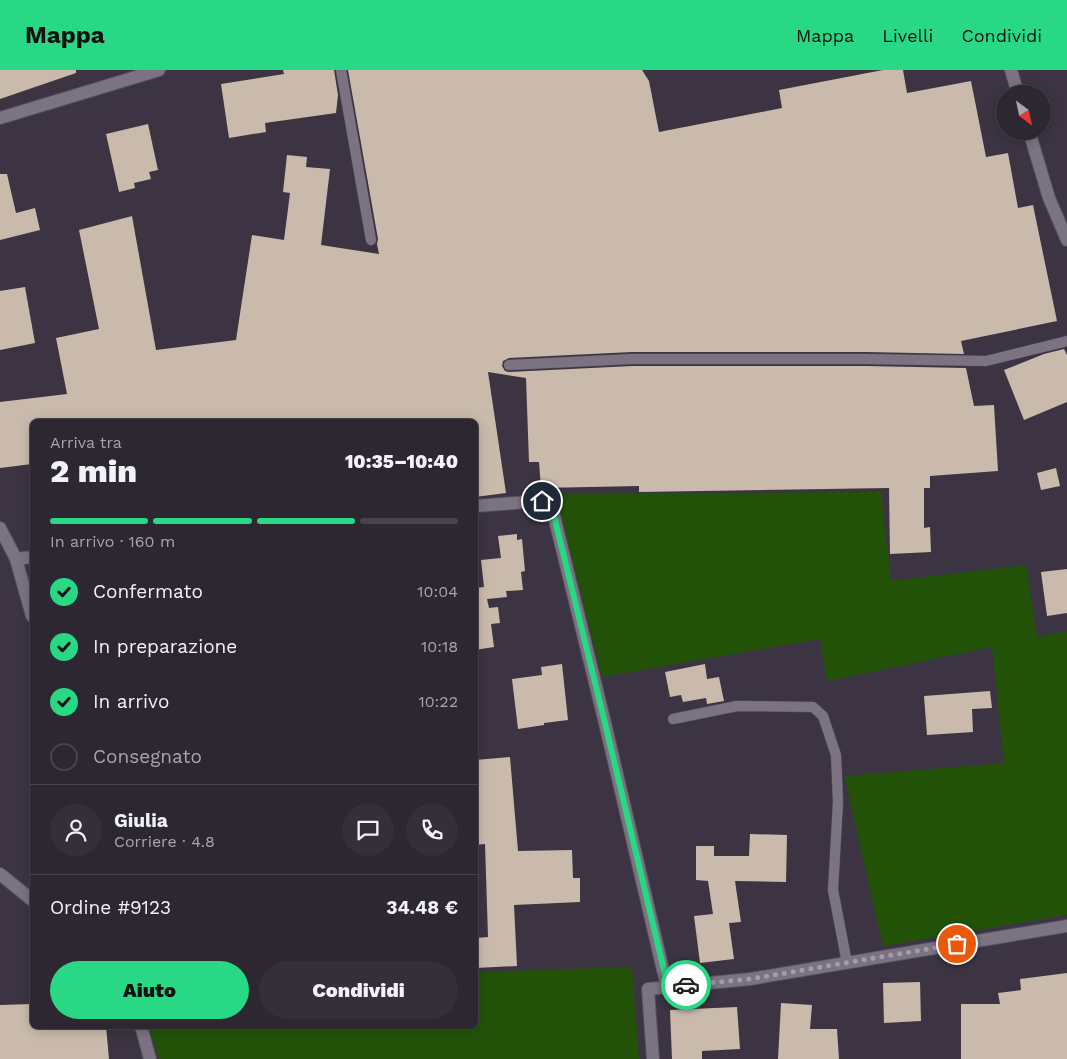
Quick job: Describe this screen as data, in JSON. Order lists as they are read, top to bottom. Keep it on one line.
{"north":"bottom right","page":{"header":"Mappa","nav":["Mappa","Livelli","Condividi"],"heading":["2 min","Arriva tra","10:35–10:40"],"panel":["Giulia","Corriere · 4.8","Ordine #9123","34.48 €"],"bar":"In arrivo · 160 m","list":[["Confermato","10:04"],["In preparazione","10:18"],["In arrivo","10:22"],"Consegnato"],"buttons":["Aiuto","Condividi"]}}
